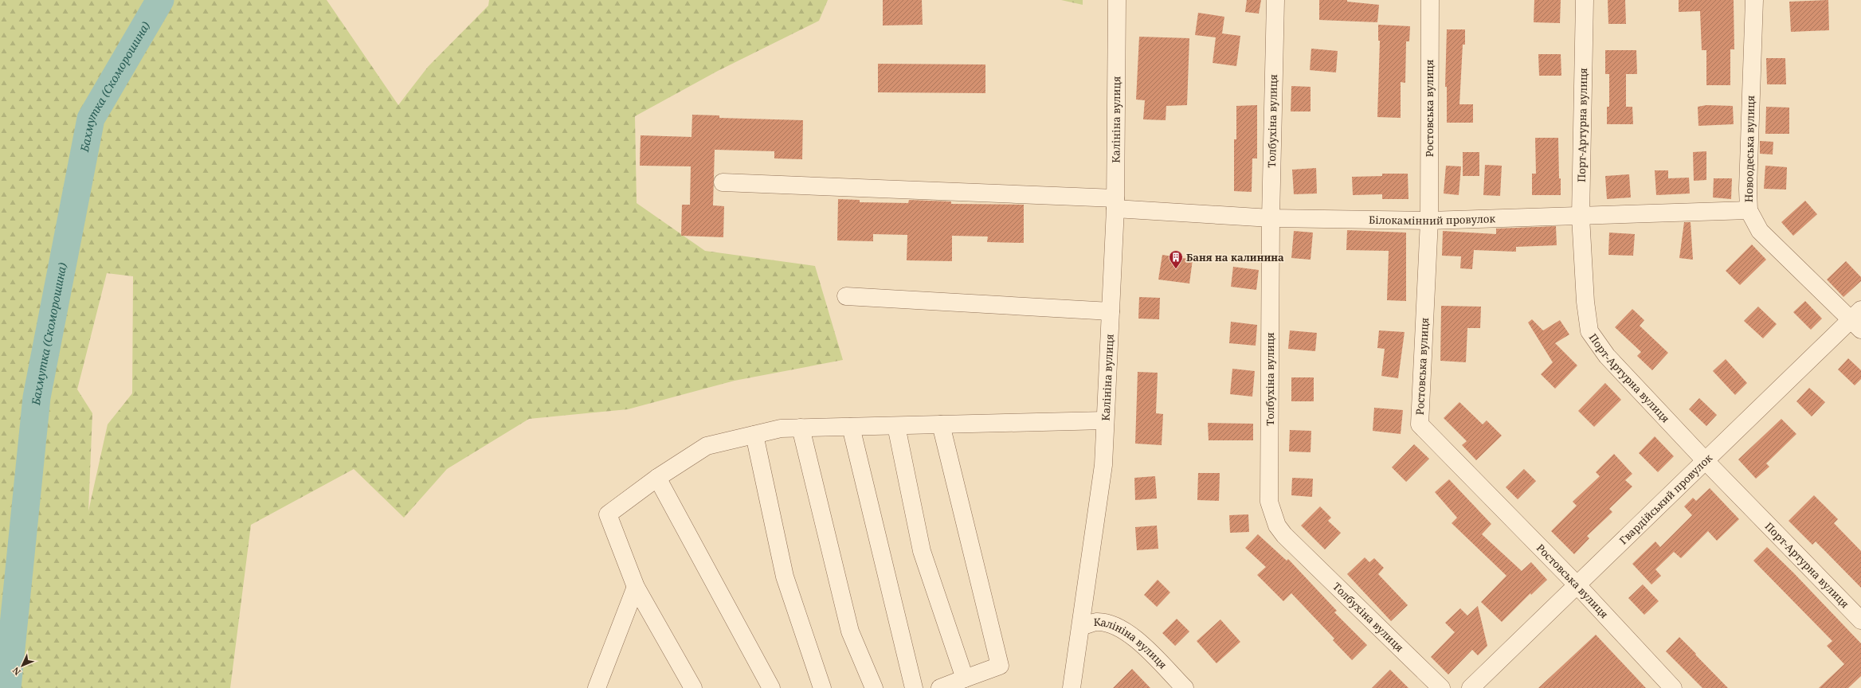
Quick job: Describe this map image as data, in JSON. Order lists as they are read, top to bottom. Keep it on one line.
{"streets":{"street":["Ростовська вулиця","Калініна вулиця","Толбухіна вулиця","Порт-Артурна вулиця","Новоодеська вулиця","Білокамінний провулок","Гвардійський провулок"]},"crossings":[["Ростовська вулиця","Білокамінний провулок"],["Ростовська вулиця","Гвардійський провулок"],["Калініна вулиця","Білокамінний провулок"],["Толбухіна вулиця","Білокамінний провулок"],["Порт-Артурна вулиця","Білокамінний провулок"],["Порт-Артурна вулиця","Гвардійський провулок"],["Новоодеська вулиця","Білокамінний провулок"],["Новоодеська вулиця","Гвардійський провулок"]],"water":["Бахмутка (Скоморошина)"],"places":{"building":["Баня на калинина"]},"north":"bottom left"}
